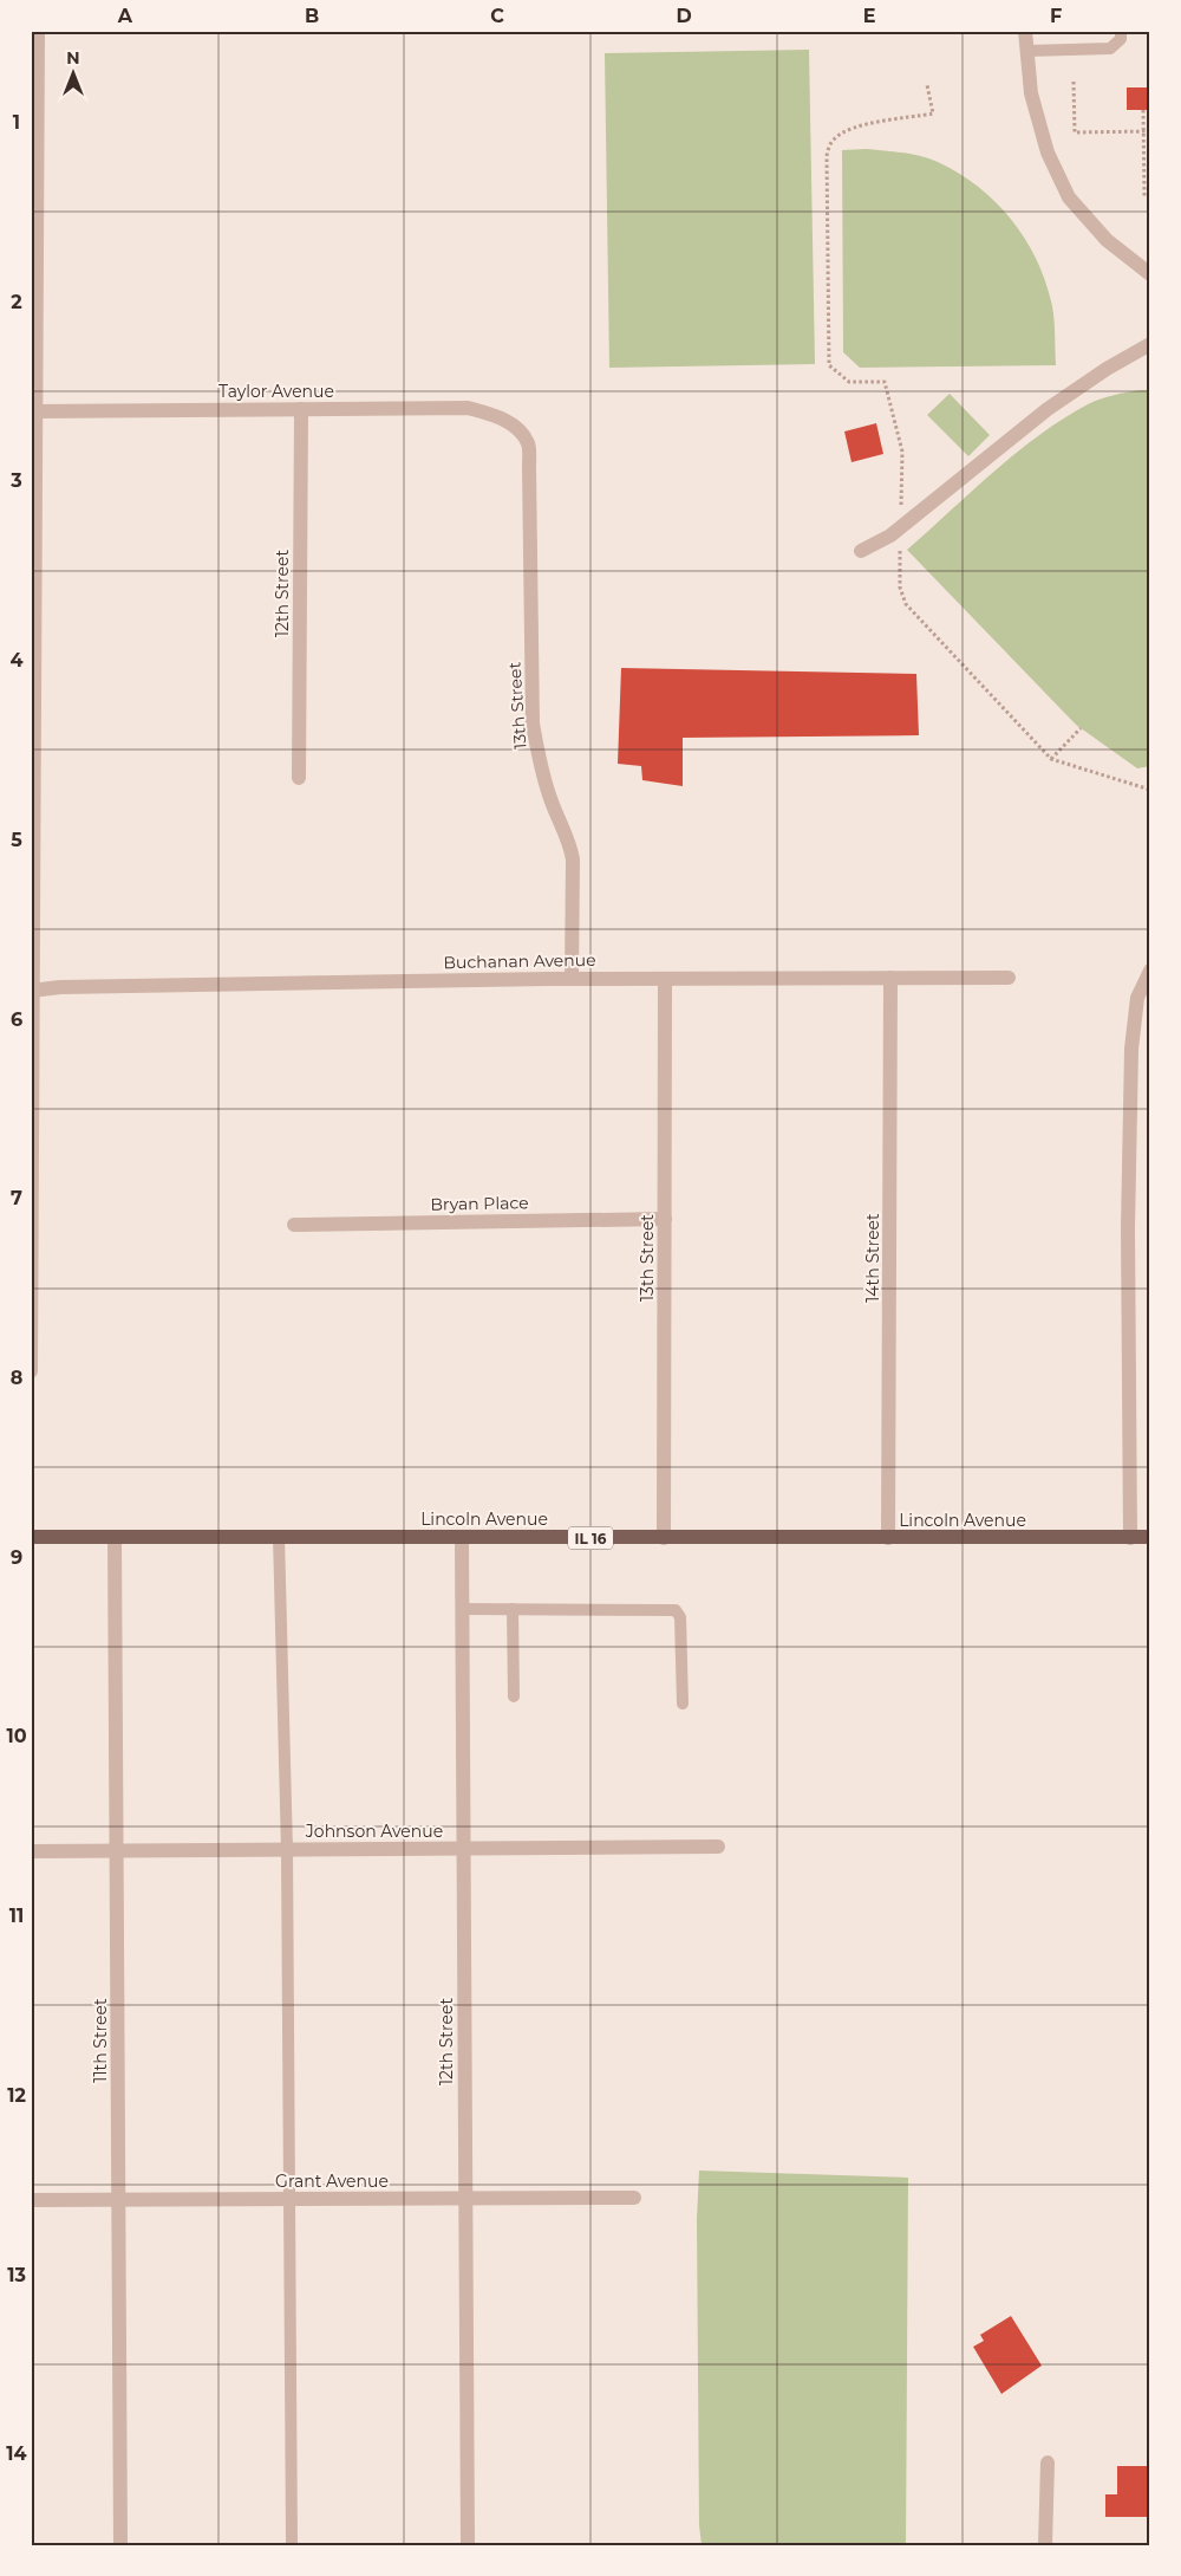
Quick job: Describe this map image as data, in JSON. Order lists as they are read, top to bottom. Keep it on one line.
{"streets":{"main road":["Lincoln Avenue","IL 16"],"street":["Taylor Avenue","12th Street","13th Street","Buchanan Avenue","Bryan Place","14th Street","Johnson Avenue","11th Street","Grant Avenue"]},"crossings":[["Taylor Avenue","12th Street"],["Taylor Avenue","13th Street"],["12th Street","Lincoln Avenue"],["12th Street","Johnson Avenue"],["12th Street","Grant Avenue"],["13th Street","Buchanan Avenue"],["13th Street","Bryan Place"],["13th Street","Lincoln Avenue"],["Buchanan Avenue","14th Street"],["14th Street","Lincoln Avenue"],["Lincoln Avenue","11th Street"],["Johnson Avenue","11th Street"],["11th Street","Grant Avenue"]],"north":"top","grid":{"columns":["A","B","C","D","E","F"],"rows":["1","2","3","4","5","6","7","8","9","10","11","12","13","14"]}}
